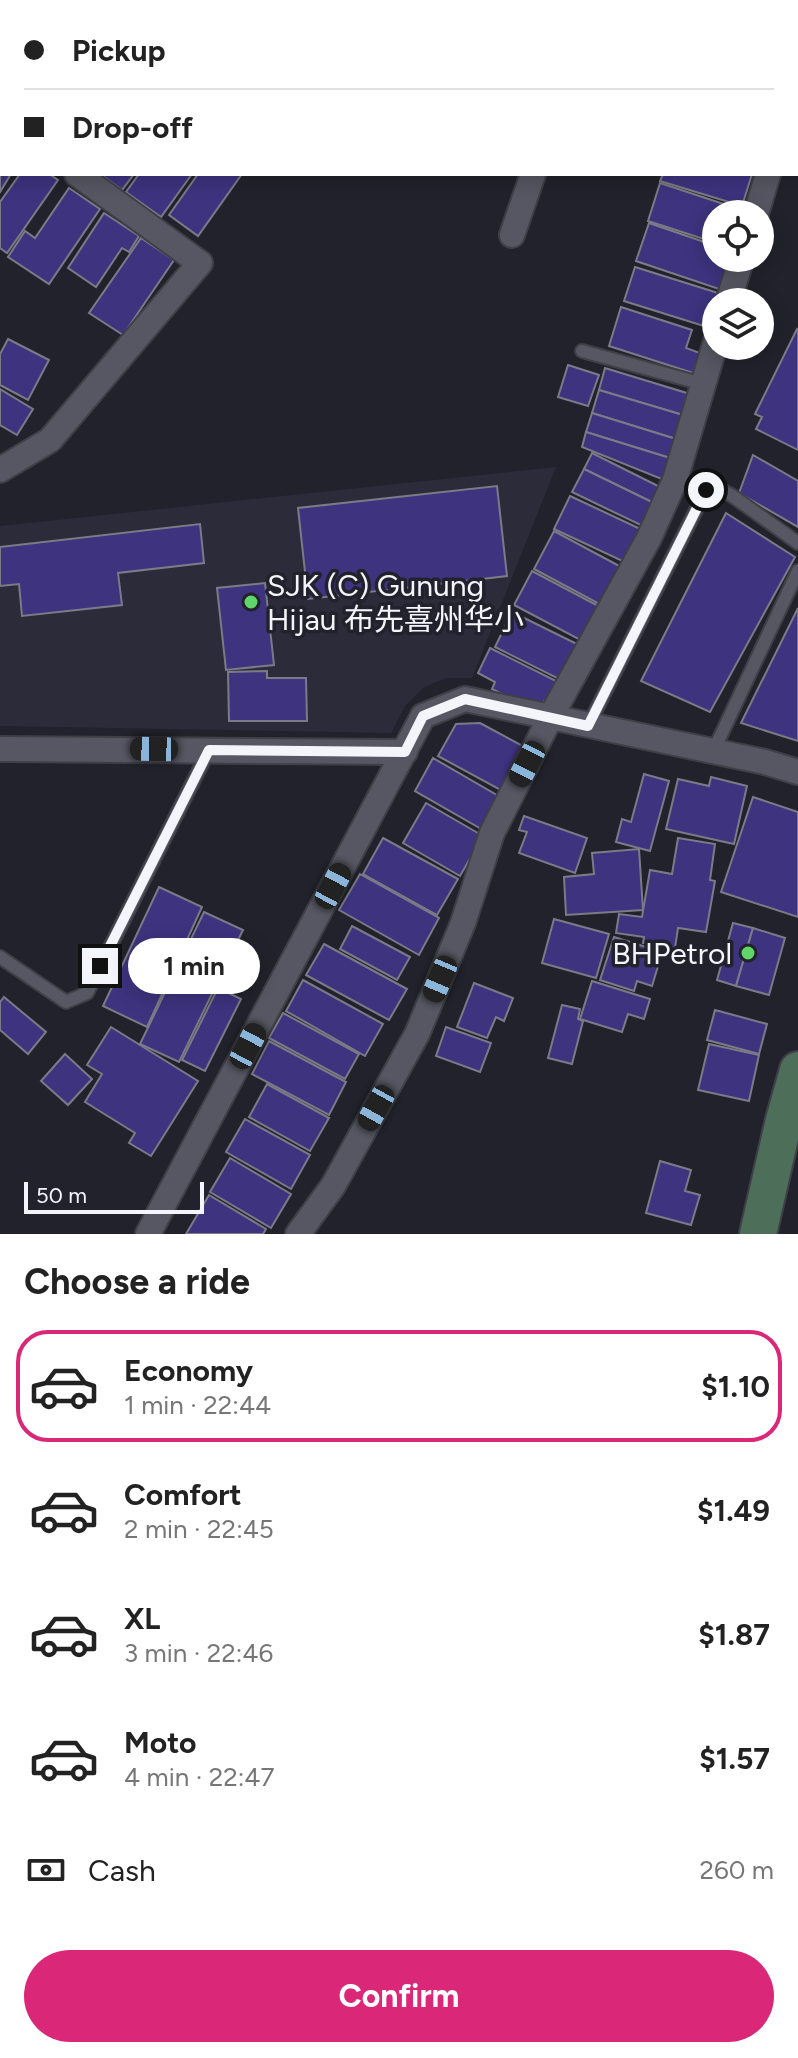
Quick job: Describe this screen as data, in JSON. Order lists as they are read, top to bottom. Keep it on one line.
{"places":["SJK (C) Gunung Hijau 布先喜州华小","BHPetrol"],"scale_bar":"50 m","page":{"banner":["Pickup","Drop-off"],"bubble":"1 min","scale":"50 m","heading":"Choose a ride","list":[{"name":"Economy","note":"1 min · 22:44","value":"$1.10"},{"name":"Comfort","note":"2 min · 22:45","value":"$1.49"},{"name":"XL","note":"3 min · 22:46","value":"$1.87"},{"name":"Moto","note":"4 min · 22:47","value":"$1.57"}],"pay":["Cash","260 m"],"buttons":"Confirm"}}
